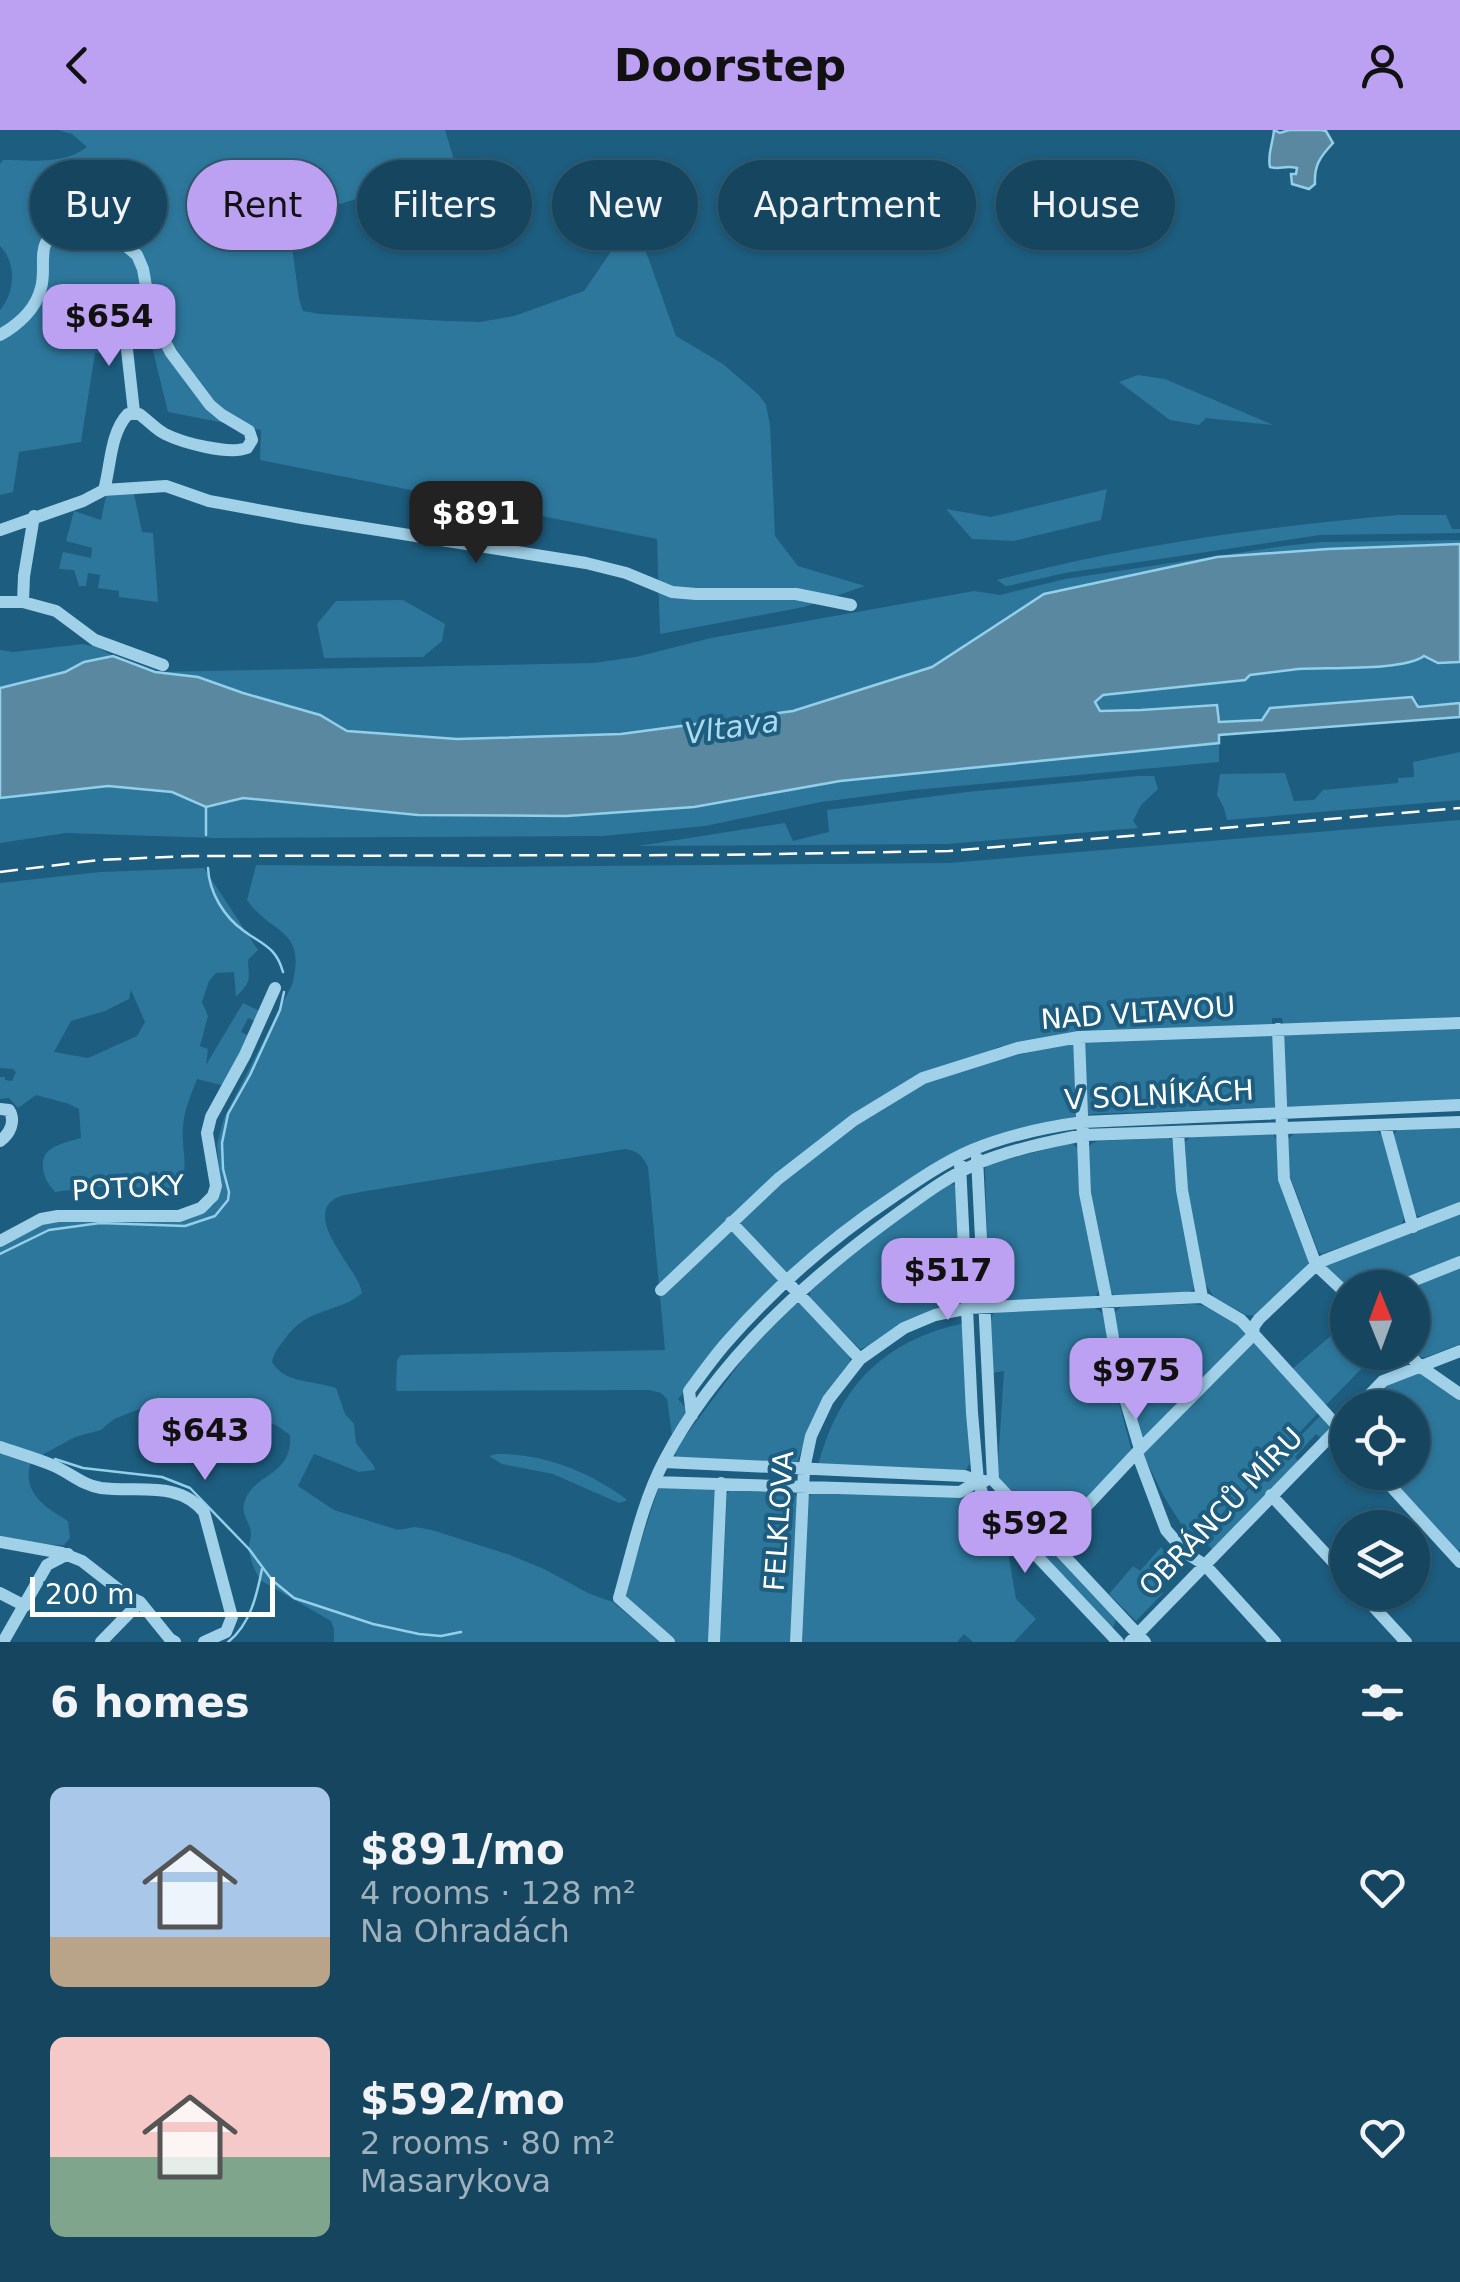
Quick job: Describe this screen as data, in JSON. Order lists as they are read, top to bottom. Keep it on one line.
{"streets":{"street":["NAD VLTAVOU","V SOLNÍKÁCH","POTOKY","OBRÁNCŮ MÍRU","FELKLOVA"]},"water":["Vltava"],"scale_bar":"200 m","north":"top","page":{"header":"Doorstep","chip":["Buy","Rent","Filters","New","Apartment","House"],"price":["$654","$891","$517","$975","$643","$592"],"scale":"200 m","heading":"6 homes","list":[{"name":"$891/mo","note":"4 rooms · 128 m² · Na Ohradách"},{"name":"$592/mo","note":"2 rooms · 80 m² · Masarykova"}]}}
